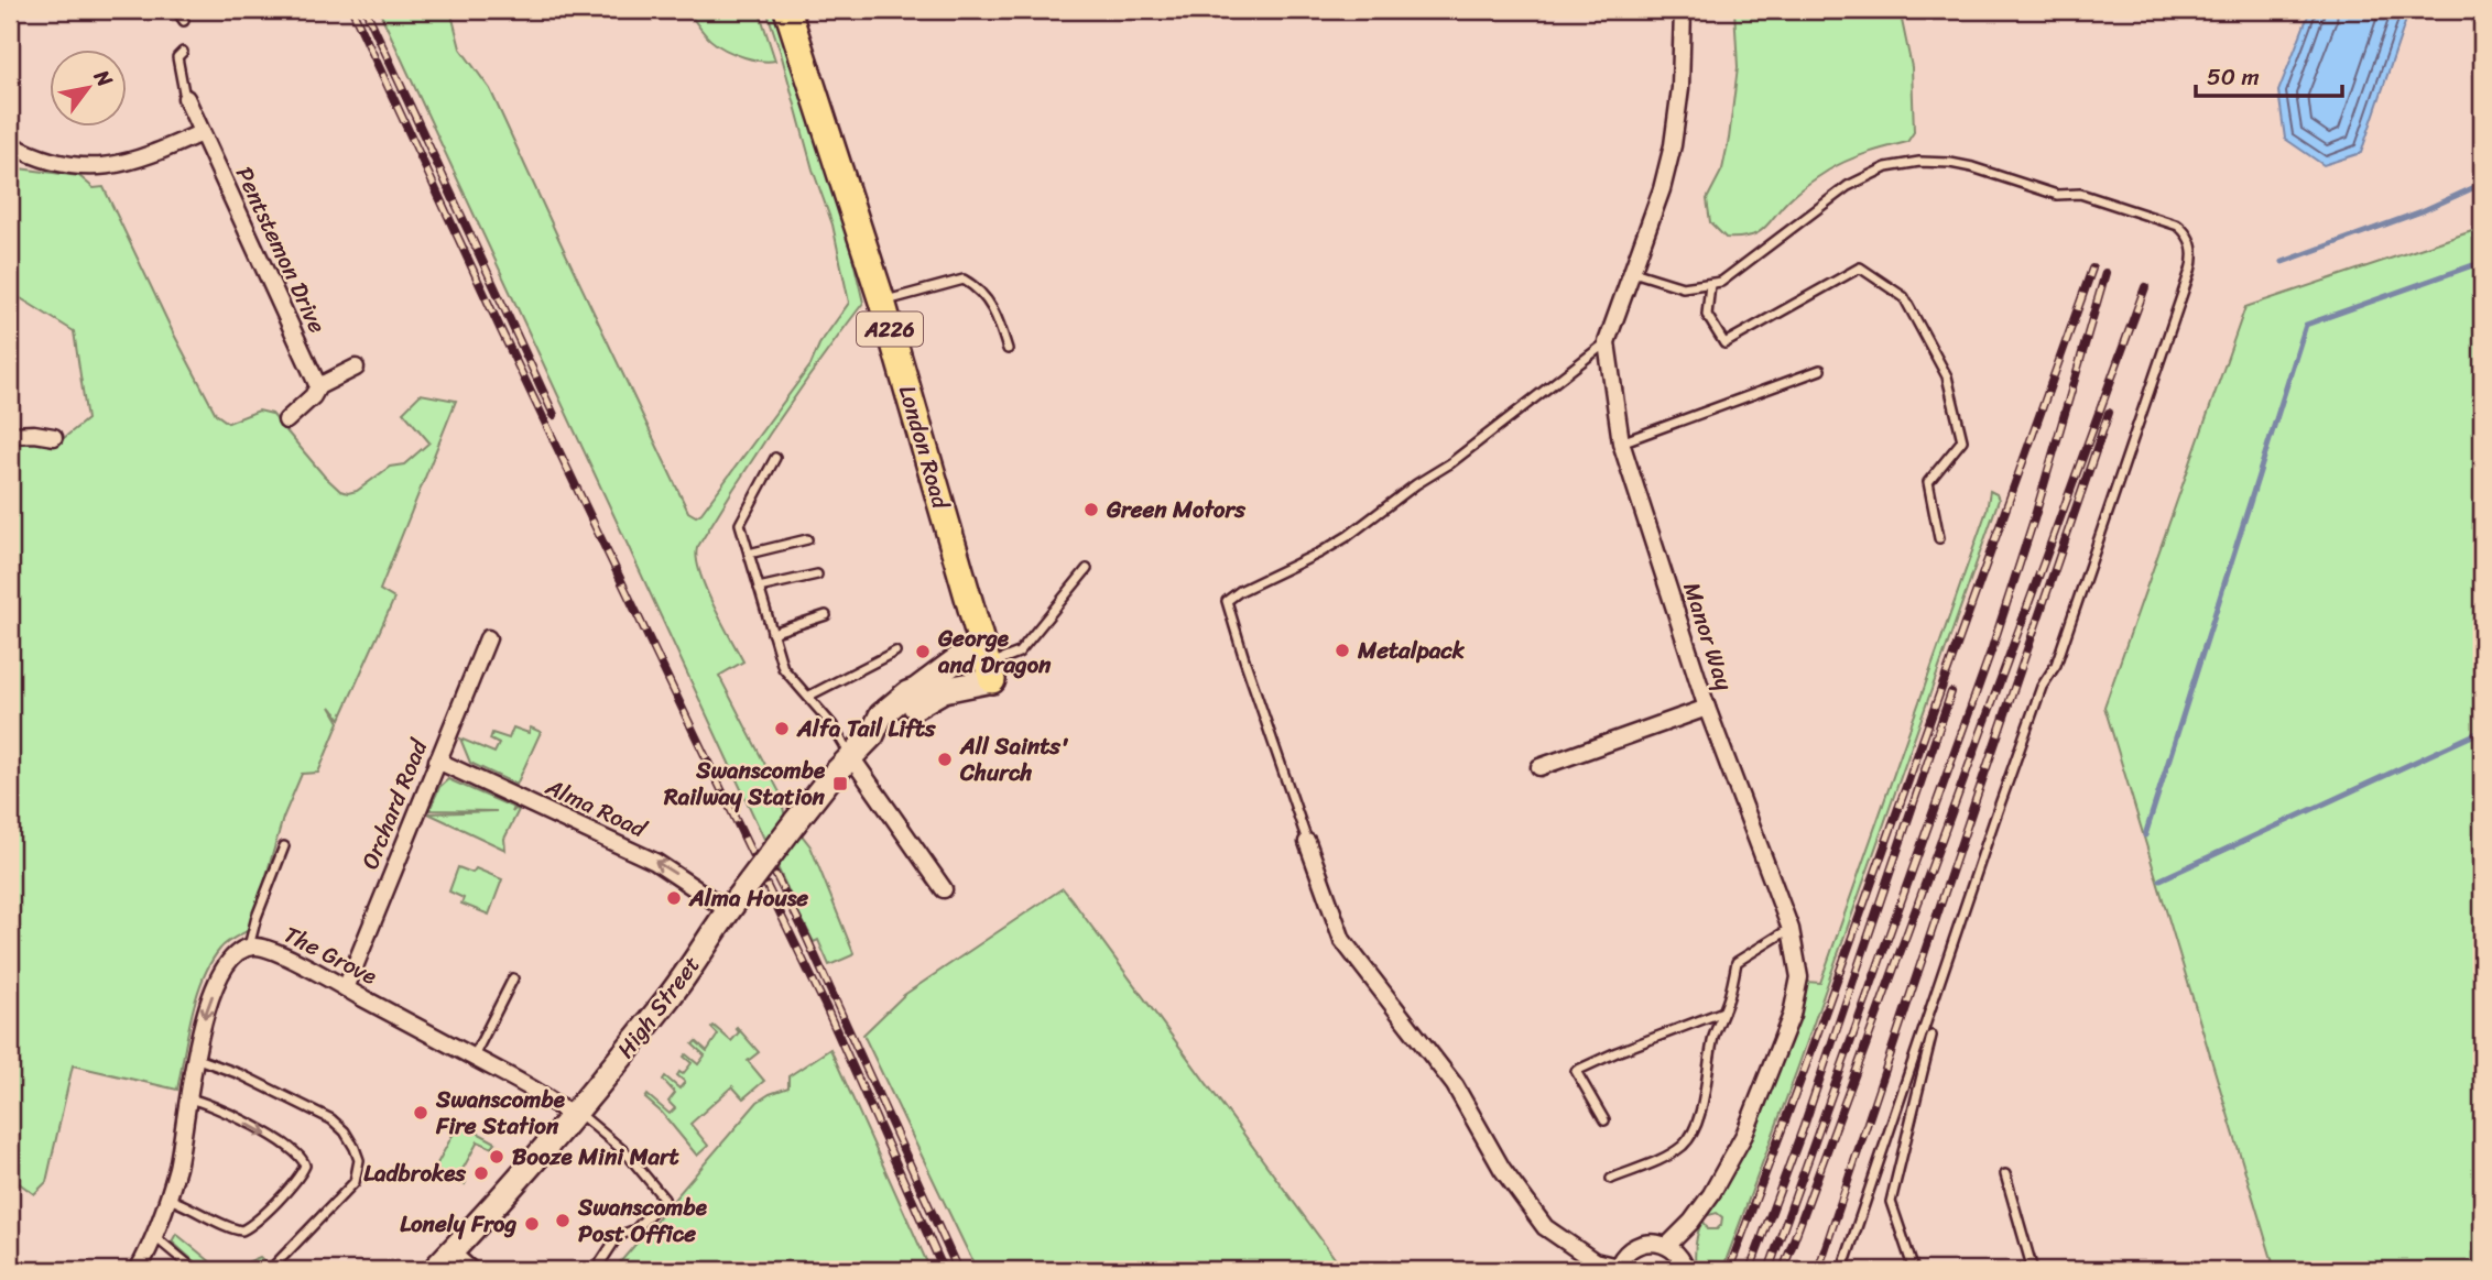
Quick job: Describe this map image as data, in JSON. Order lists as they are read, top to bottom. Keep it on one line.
{"streets":{"main road":["A226","London Road","High Street"],"street":["Pentstemon Drive","Manor Way","Orchard Road","Alma Road","The Grove"]},"crossings":[["London Road","High Street"],["Orchard Road","Alma Road"],["Orchard Road","The Grove"],["Alma Road","High Street"],["The Grove","High Street"]],"one_way":["Alma Road"],"places":{"other":["Green Motors","Metalpack","George and Dragon","Alfa Tail Lifts","All Saints' Church","Alma House","Swanscombe Fire Station","Booze Mini Mart","Ladbrokes","Swanscombe Post Office","Lonely Frog"],"transit":["Swanscombe Railway Station"]},"scale_bar":"50 m","north":"top right"}
